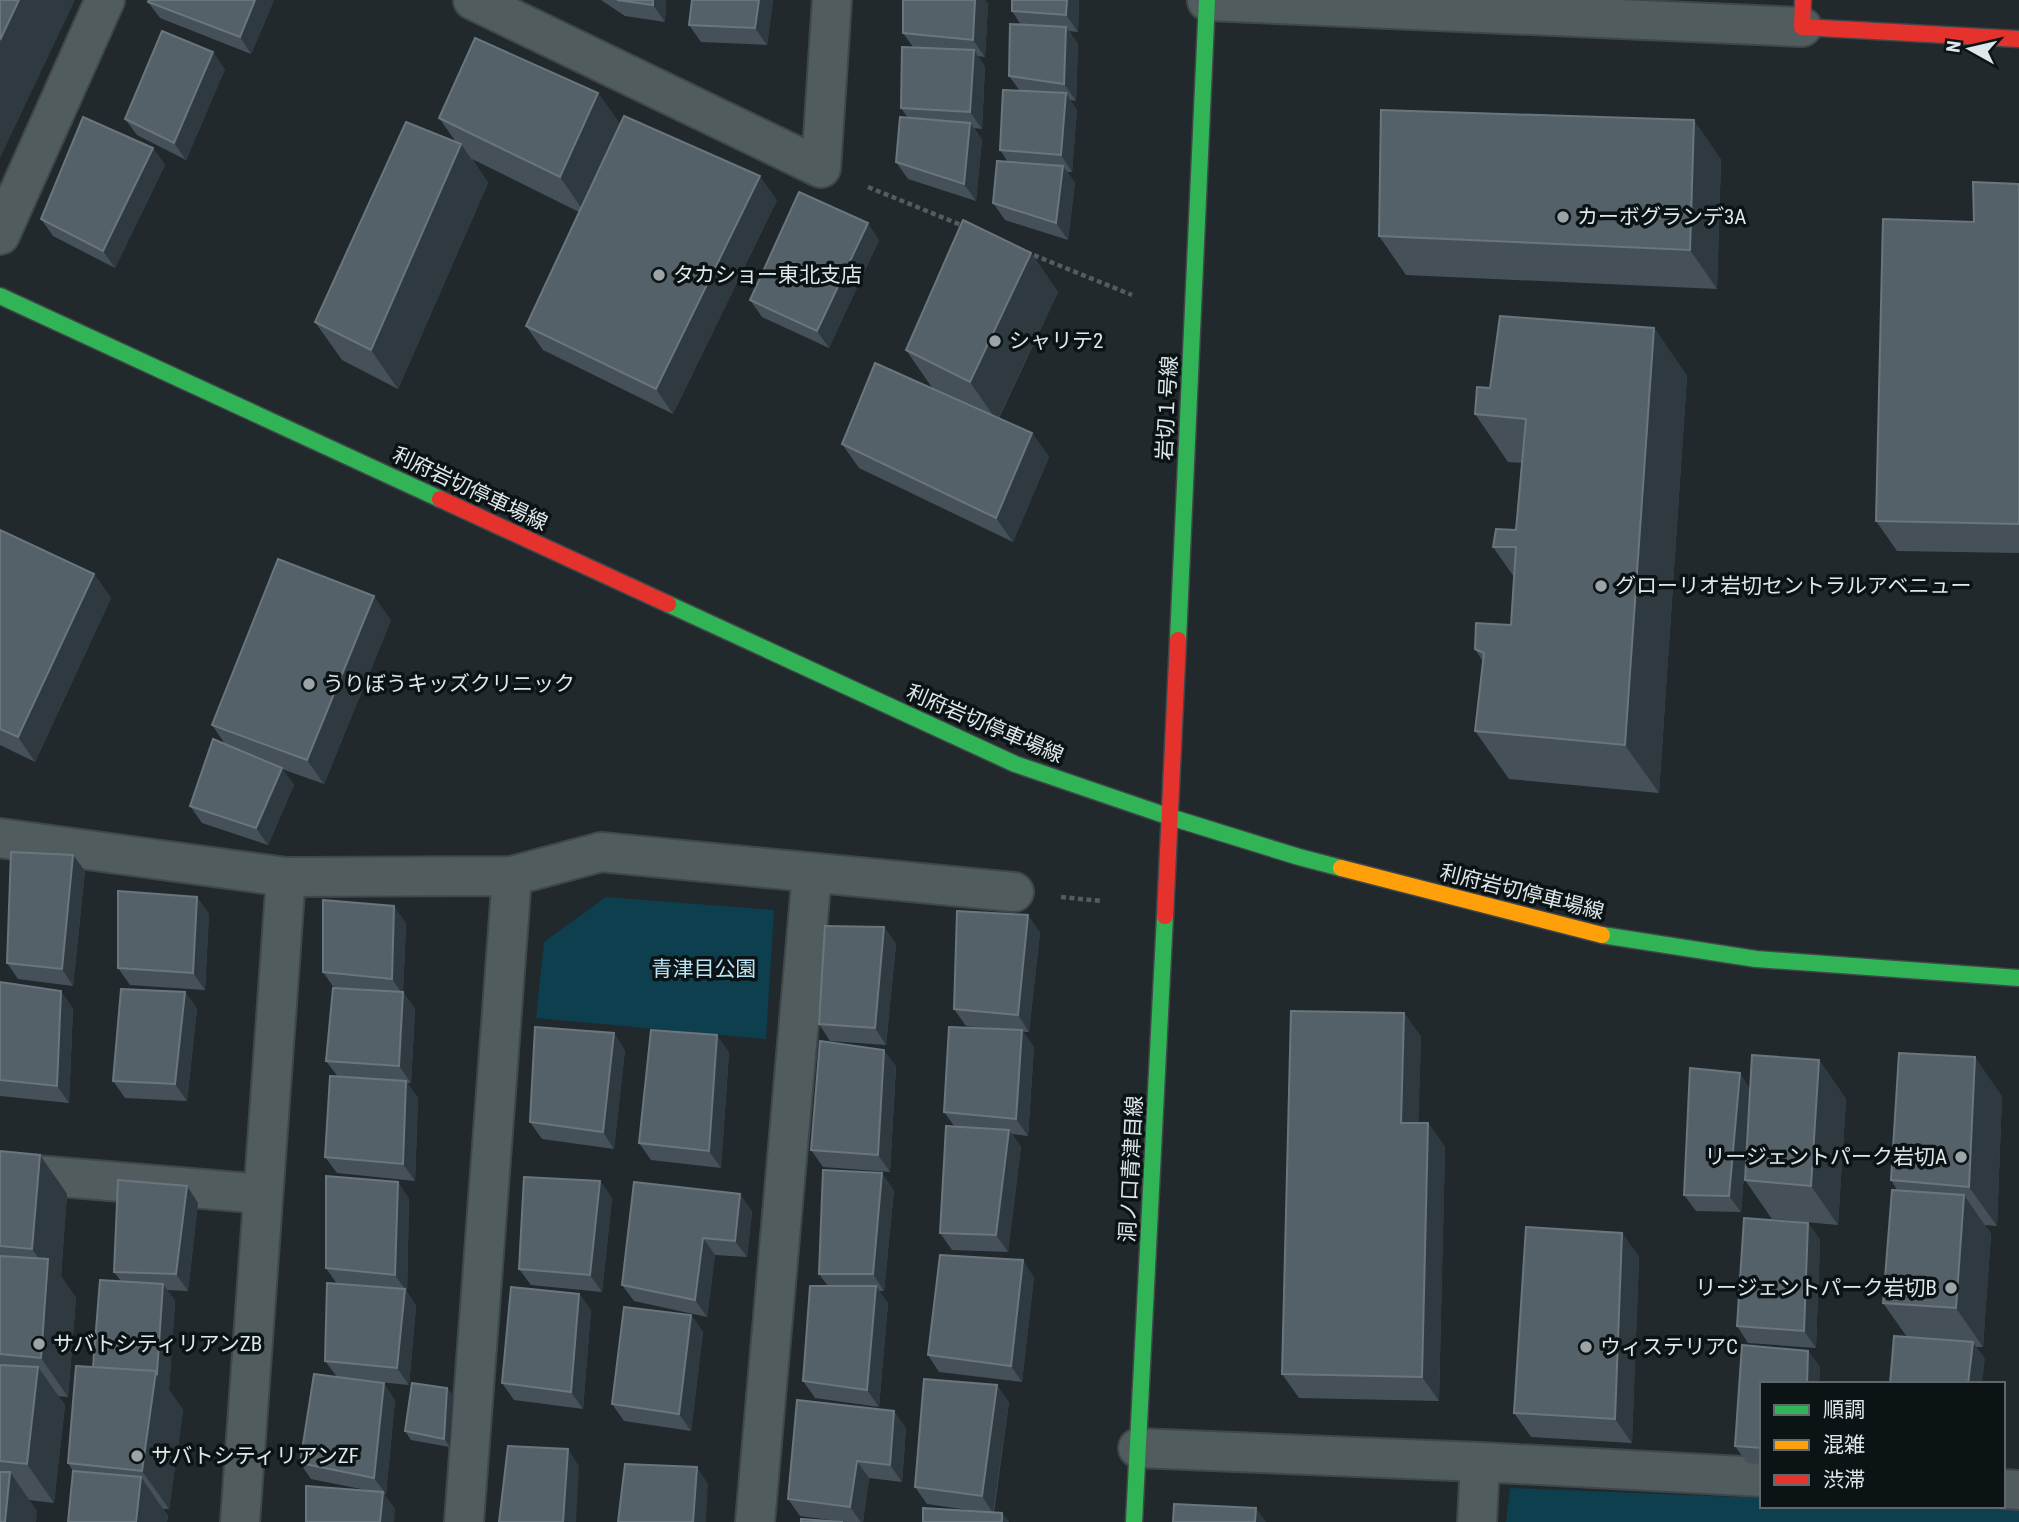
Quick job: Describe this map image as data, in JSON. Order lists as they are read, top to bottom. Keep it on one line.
{"streets":{"main road":["岩切１号線","利府岩切停車場線","洞ノ口青津目線"]},"crossings":[["岩切１号線","利府岩切停車場線"],["岩切１号線","洞ノ口青津目線"],["利府岩切停車場線","洞ノ口青津目線"]],"parks":["青津目公園"],"places":["カーボグランデ3A","タカショー東北支店","シャリテ2","グローリオ岩切セントラルアベニュー","うりぼうキッズクリニック","リージェントパーク岩切A","リージェントパーク岩切B","サバトシティリアンZB","ウィステリアC","サバトシティリアンZF"],"legend":["順調","混雑","渋滞"],"north":"left"}
